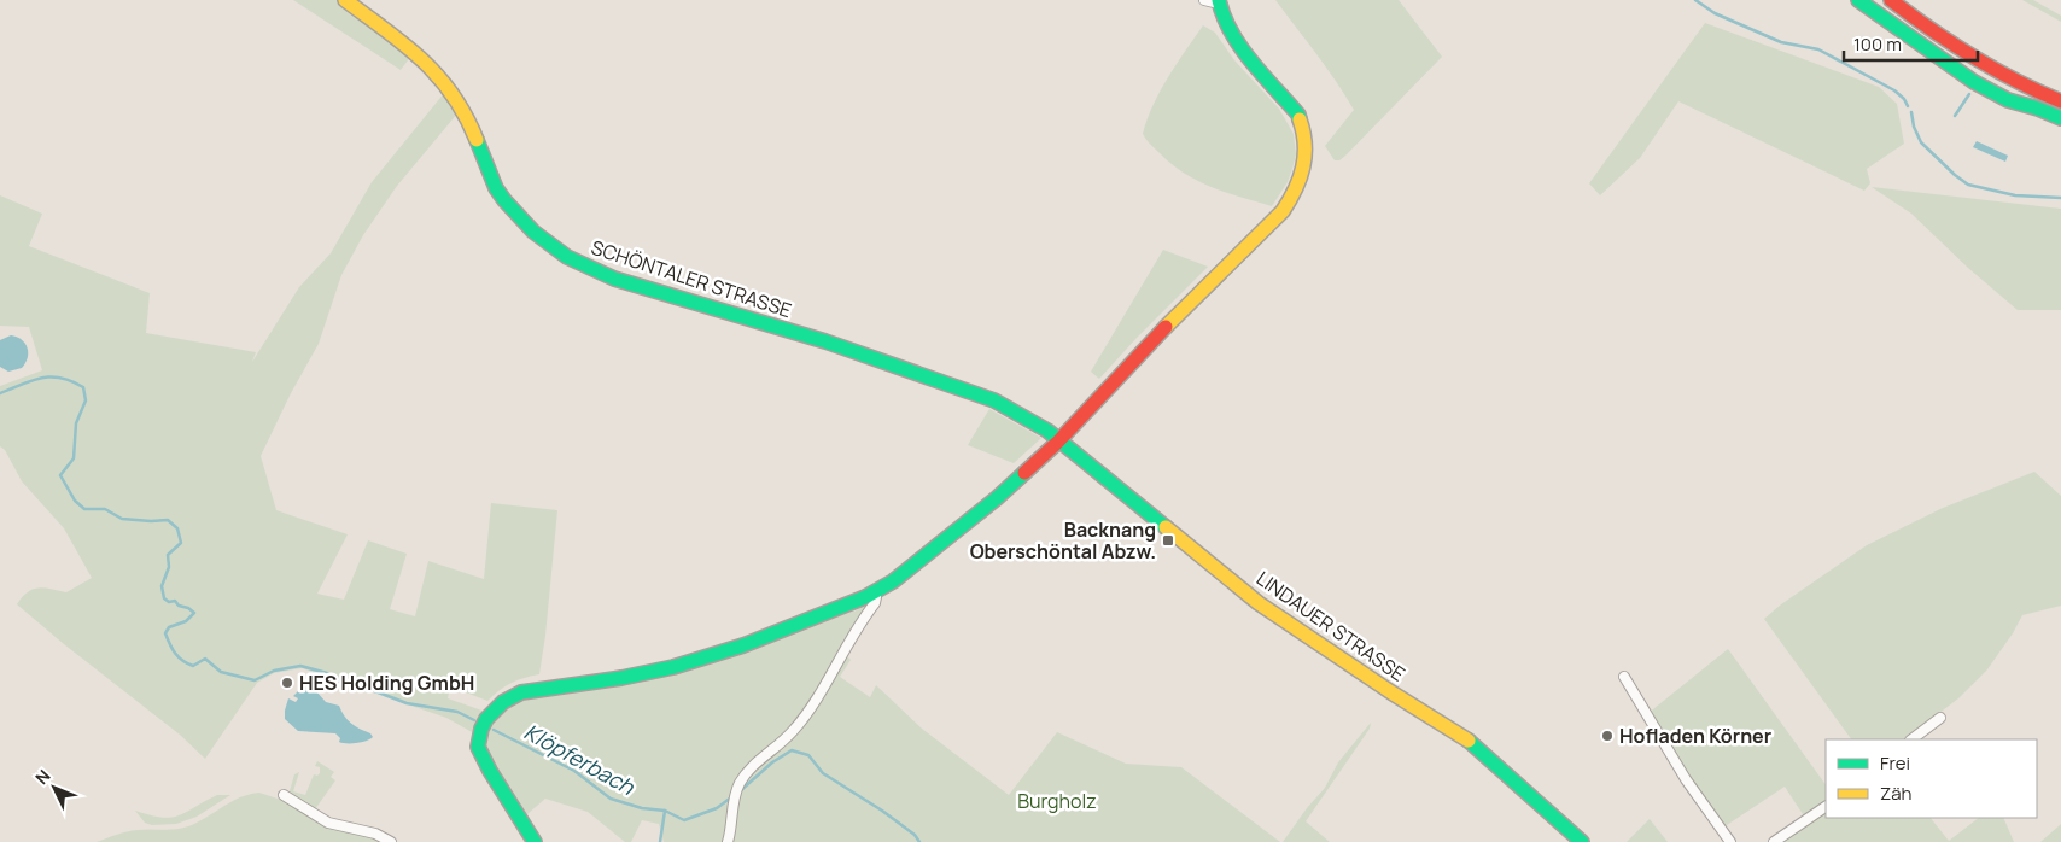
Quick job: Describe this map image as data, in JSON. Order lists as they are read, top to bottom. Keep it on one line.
{"streets":{"street":["SCHÖNTALER STRASSE","LINDAUER STRASSE"]},"crossings":[["SCHÖNTALER STRASSE","LINDAUER STRASSE"]],"water":["Klöpferbach"],"parks":["Burgholz"],"places":{"transit":["Backnang Oberschöntal Abzw."],"other":["HES Holding GmbH","Hofladen Körner"]},"legend":["Frei","Zäh"],"scale_bar":"100 m","north":"top left"}
